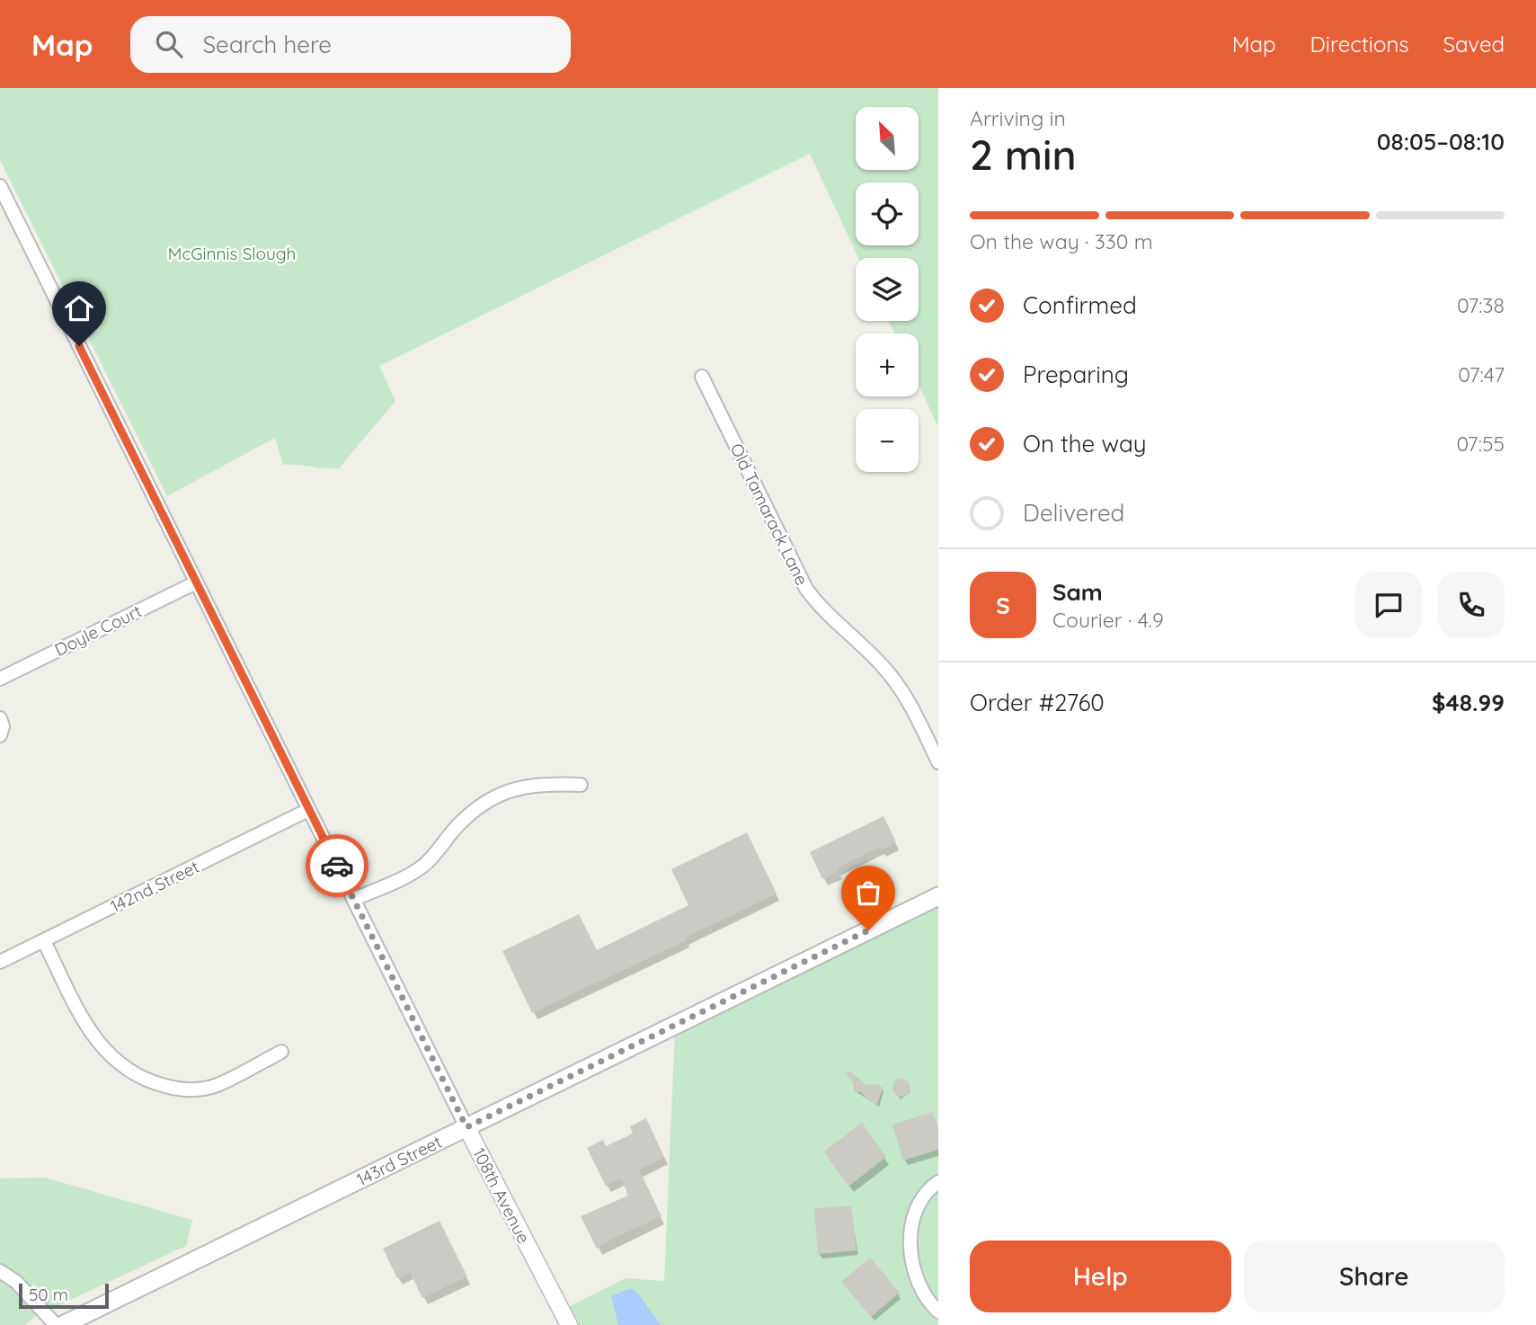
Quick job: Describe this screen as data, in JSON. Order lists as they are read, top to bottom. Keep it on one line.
{"streets":{"main road":["143rd Street"],"street":["Old Tamarack Lane","Doyle Court","142nd Street","108th Avenue"]},"crossings":[["Doyle Court","108th Avenue"],["142nd Street","108th Avenue"],["143rd Street","108th Avenue"]],"parks":["McGinnis Slough"],"scale_bar":"50 m","north":"top left","page":{"header":"Map","search":"Search here","nav":["Map","Directions","Saved"],"heading":["2 min","Arriving in","08:05–08:10"],"panel":["Sam","Courier · 4.9","Order #2760","$48.99"],"map_buttons":["+","−"],"bar":"On the way · 330 m","list":[["Confirmed","07:38"],["Preparing","07:47"],["On the way","07:55"],"Delivered"],"round":"S","buttons":["Help","Share"],"scale":"50 m"}}
